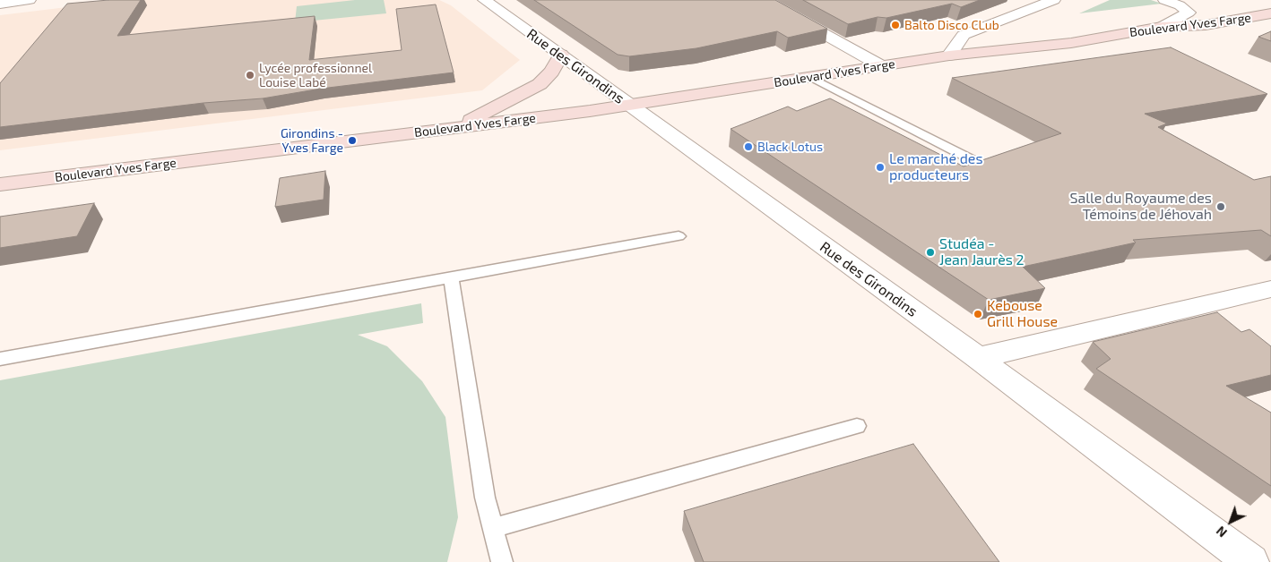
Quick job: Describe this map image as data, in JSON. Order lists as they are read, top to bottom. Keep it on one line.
{"streets":{"street":["Boulevard Yves Farge","Rue des Girondins"]},"crossings":[["Boulevard Yves Farge","Rue des Girondins"]],"places":["Balto Disco CLub","Lycée professionnel Louise Labé","Girondins - Yves Farge","Black Lotus","Le marché des producteurs","Salle du Royaume des Témoins de Jéhovah","Studéa - Jean Jaurès 2","Kebouse Grill House"],"north":"bottom left"}
